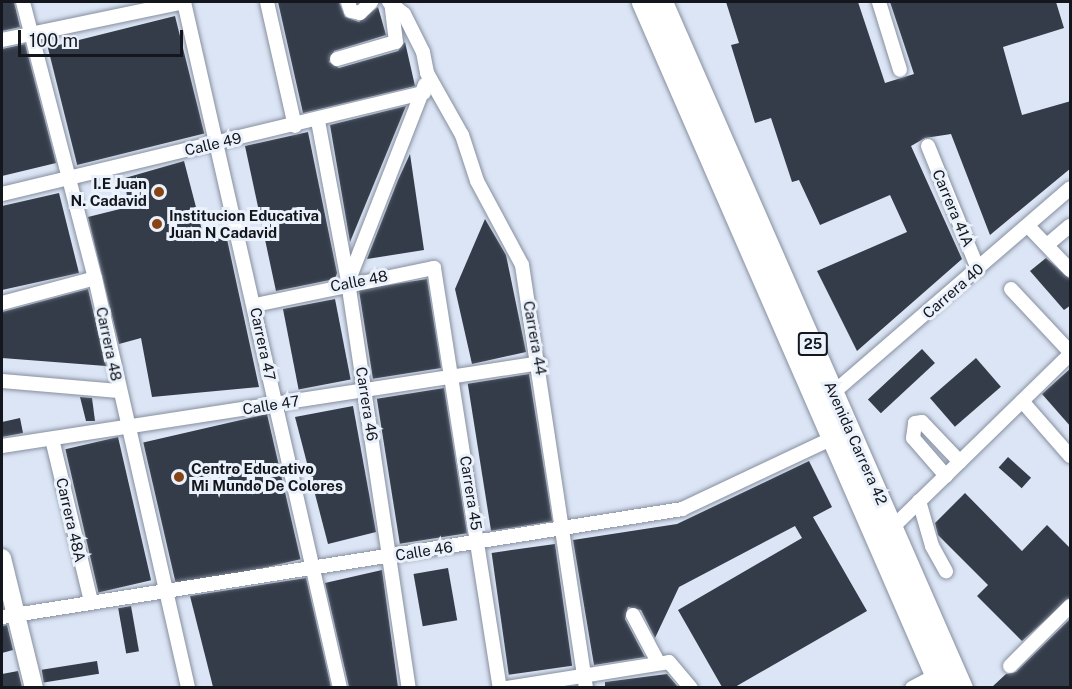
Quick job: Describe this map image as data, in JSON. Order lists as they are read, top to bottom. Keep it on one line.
{"streets":{"highway":["25","Avenida Carrera 42"],"street":["Calle 49","Carrera 41A","Calle 48","Carrera 40","Carrera 44","Carrera 48","Carrera 47","Carrera 46","Calle 47","Carrera 45","Carrera 48A","Calle 46"]},"crossings":[["Calle 49","Carrera 48"],["Calle 49","Carrera 47"],["Calle 49","Carrera 46"],["Carrera 41A","Carrera 40"],["Calle 48","Carrera 47"],["Calle 48","Carrera 46"],["Calle 48","Carrera 45"],["Carrera 40","Avenida Carrera 42"],["Carrera 44","Calle 47"],["Carrera 44","Calle 46"],["Carrera 48","Calle 47"],["Carrera 48","Calle 46"],["Carrera 47","Calle 47"],["Carrera 47","Calle 46"],["Carrera 46","Calle 47"],["Carrera 46","Calle 46"],["Calle 47","Carrera 45"],["Calle 47","Carrera 48A"],["Avenida Carrera 42","Calle 46"],["Carrera 45","Calle 46"],["Carrera 48A","Calle 46"]],"places":["I.E Juan N. Cadavid","Institucion Educativa Juan N Cadavid","Centro Educativo Mi Mundo De Colores"],"scale_bar":"100 m"}
